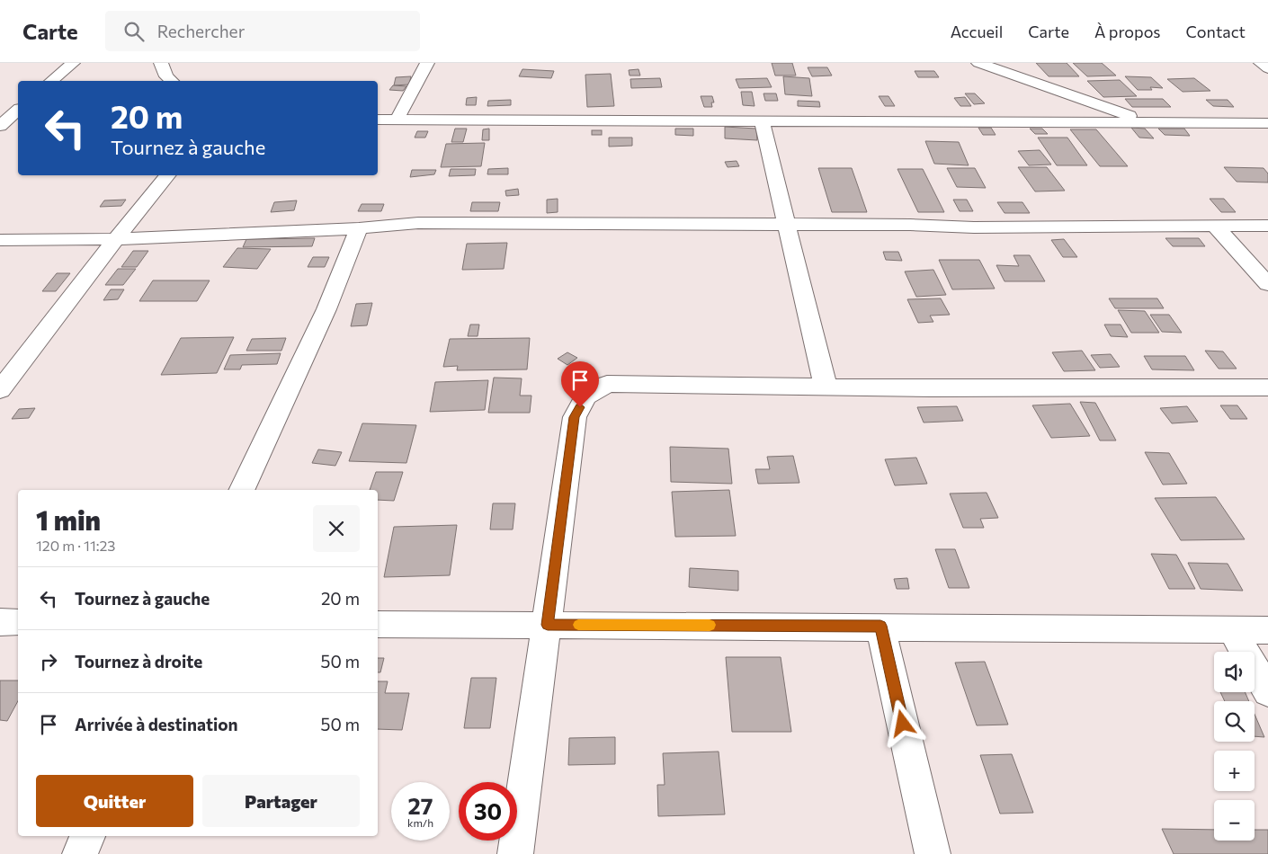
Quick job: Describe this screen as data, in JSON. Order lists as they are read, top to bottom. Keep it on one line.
{"page":{"header":"Carte","search":"Rechercher","nav":["Accueil","Carte","À propos","Contact"],"turn":["20 m","Tournez à gauche"],"heading":["1 min","120 m · 11:23"],"list":[{"name":"Tournez à gauche","value":"20 m"},{"name":"Tournez à droite","value":"50 m"},{"name":"Arrivée à destination","value":"50 m"}],"map_buttons":["+","−"],"buttons":["Quitter","Partager"],"speed":"27 km/h","limit":"30"}}
